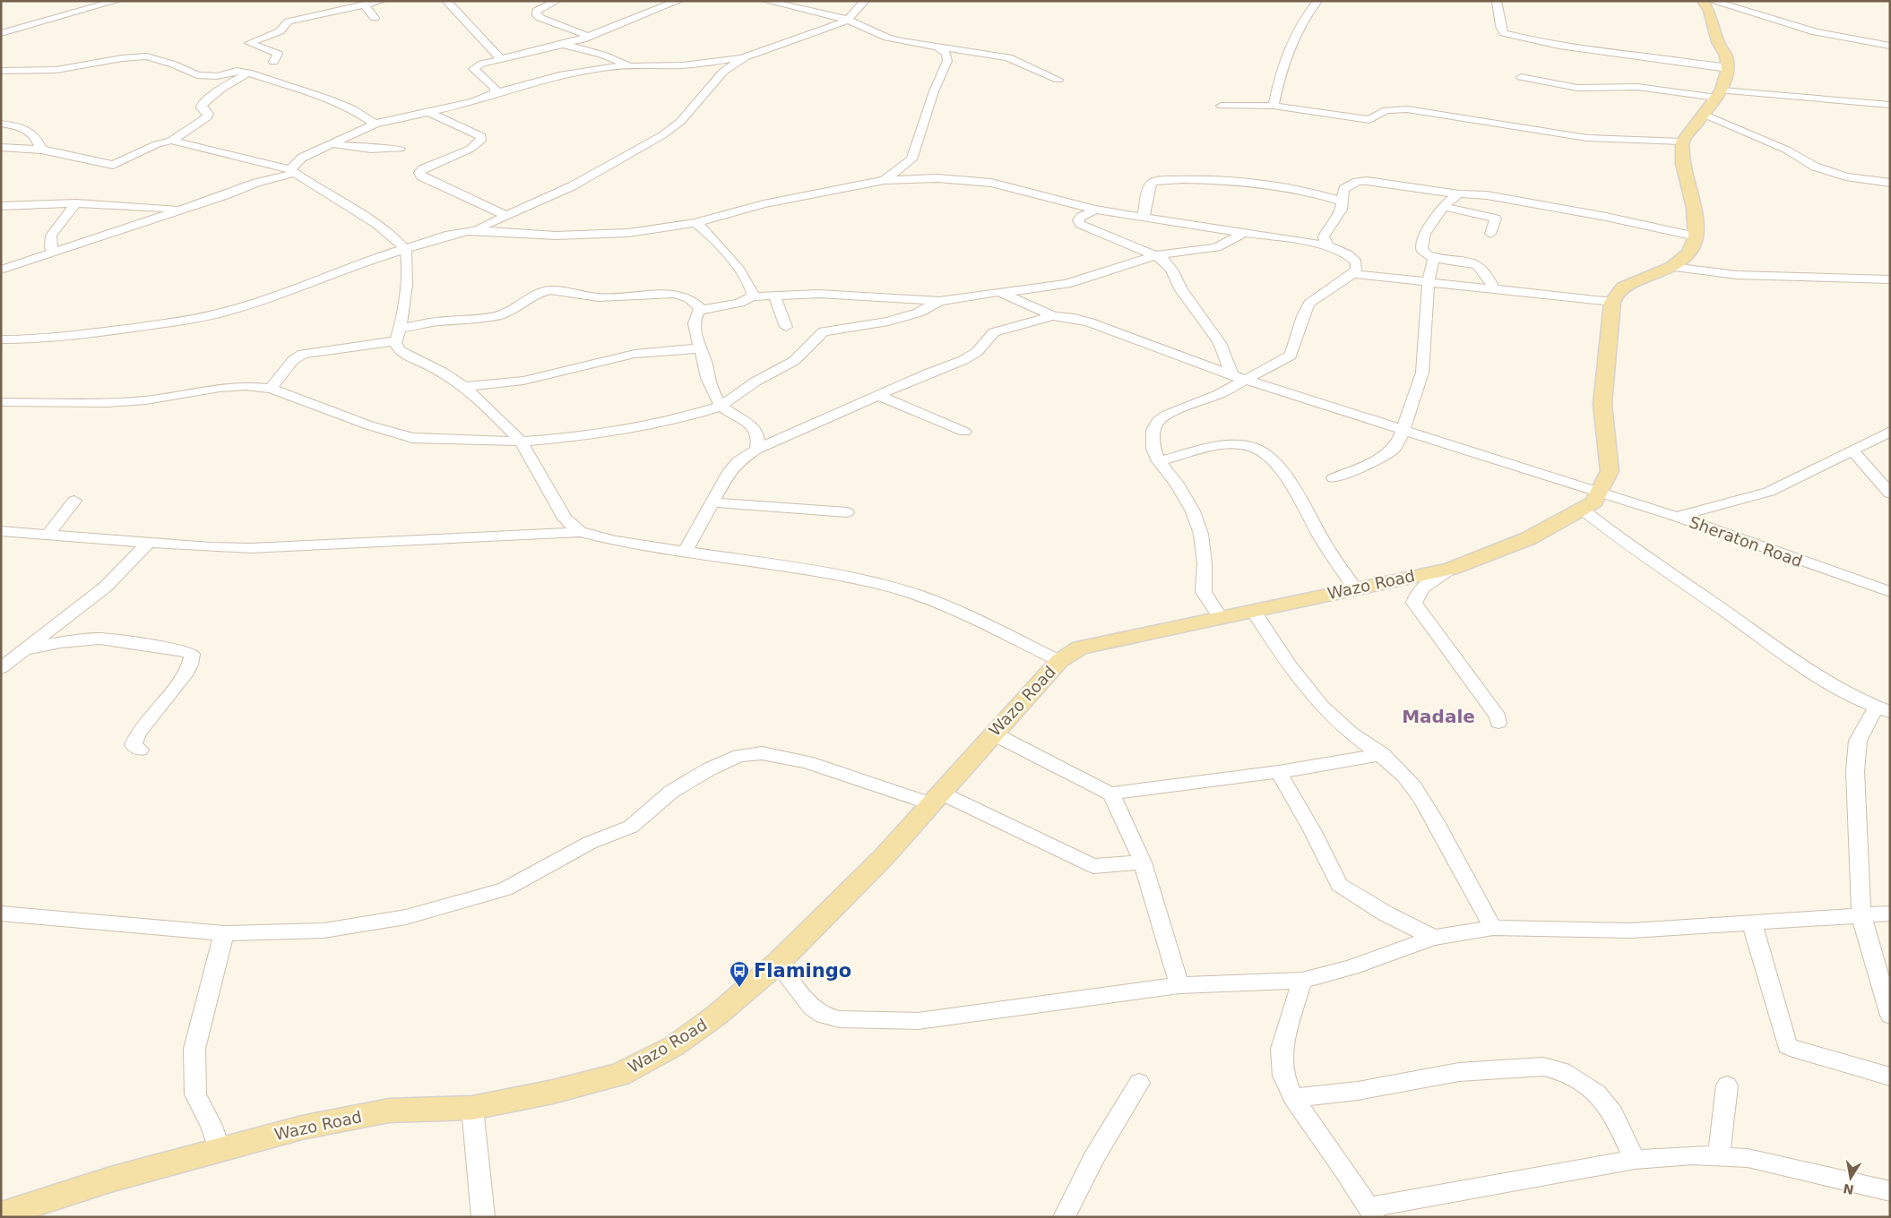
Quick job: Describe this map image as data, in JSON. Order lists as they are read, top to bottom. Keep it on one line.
{"streets":{"main road":["Wazo Road"],"street":["Sheraton Road"]},"crossings":[["Sheraton Road","Wazo Road"]],"districts":["Madale"],"places":{"bus stop":["Flamingo"]},"north":"bottom"}
